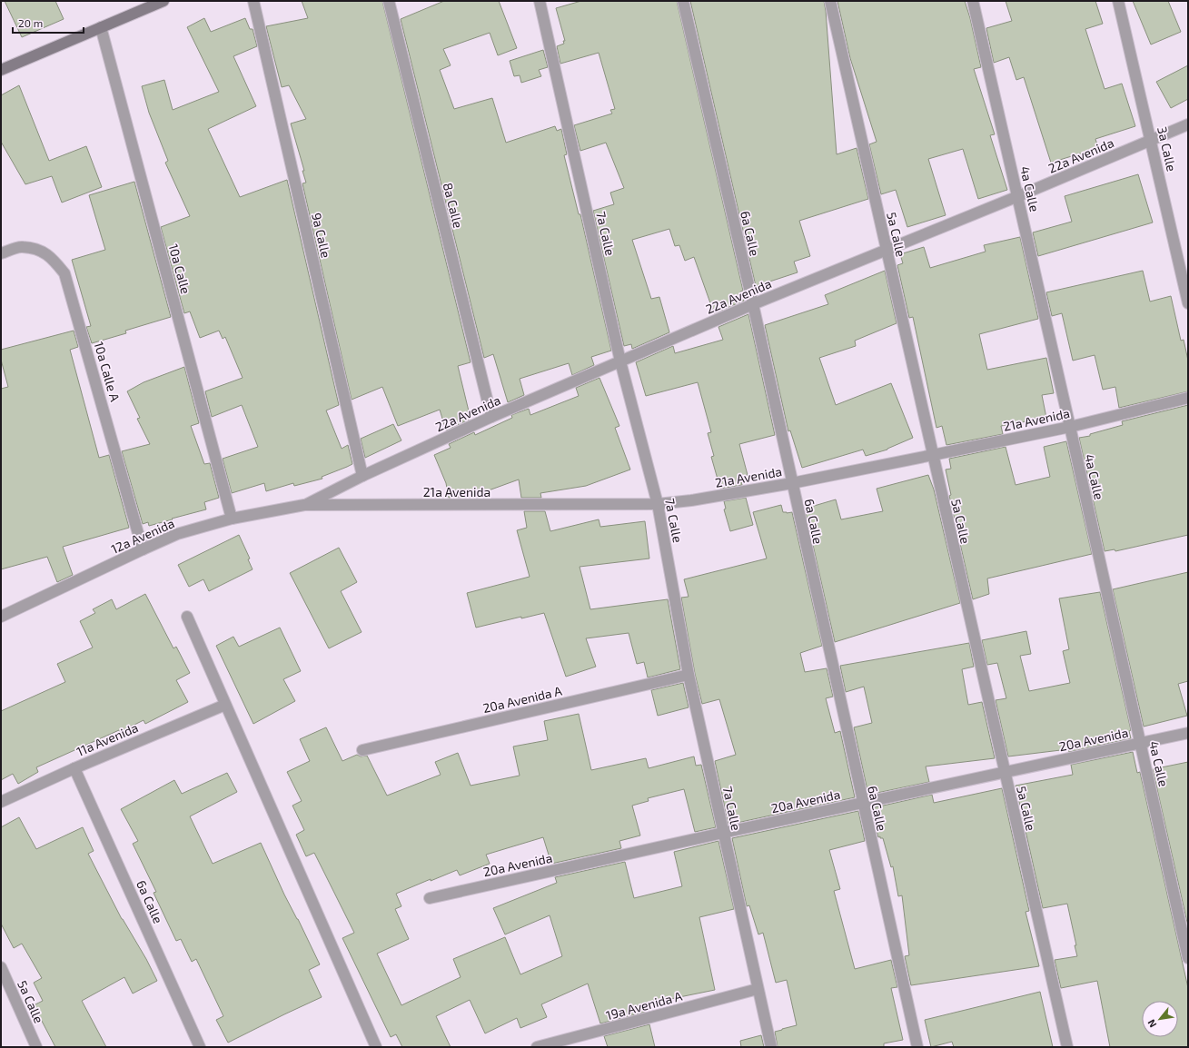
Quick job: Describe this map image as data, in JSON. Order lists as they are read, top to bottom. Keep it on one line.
{"streets":{"street":["3a Calle","22a Avenida","4a Calle","8a Calle","7a Calle","6a Calle","5a Calle","9a Calle","10a Calle","10a Calle A","21a Avenida","12a Avenida","20a Avenida A","11a Avenida","20a Avenida","19a Avenida A"]},"crossings":[["3a Calle","22a Avenida"],["22a Avenida","4a Calle"],["22a Avenida","8a Calle"],["22a Avenida","7a Calle"],["22a Avenida","6a Calle"],["22a Avenida","5a Calle"],["22a Avenida","9a Calle"],["22a Avenida","21a Avenida"],["22a Avenida","12a Avenida"],["4a Calle","21a Avenida"],["4a Calle","20a Avenida"],["7a Calle","21a Avenida"],["7a Calle","20a Avenida A"],["7a Calle","20a Avenida"],["7a Calle","19a Avenida A"],["6a Calle","21a Avenida"],["6a Calle","11a Avenida"],["6a Calle","20a Avenida"],["5a Calle","21a Avenida"],["5a Calle","20a Avenida"],["10a Calle","12a Avenida"],["10a Calle A","12a Avenida"],["21a Avenida","12a Avenida"]],"scale_bar":"20 m","north":"bottom left"}
